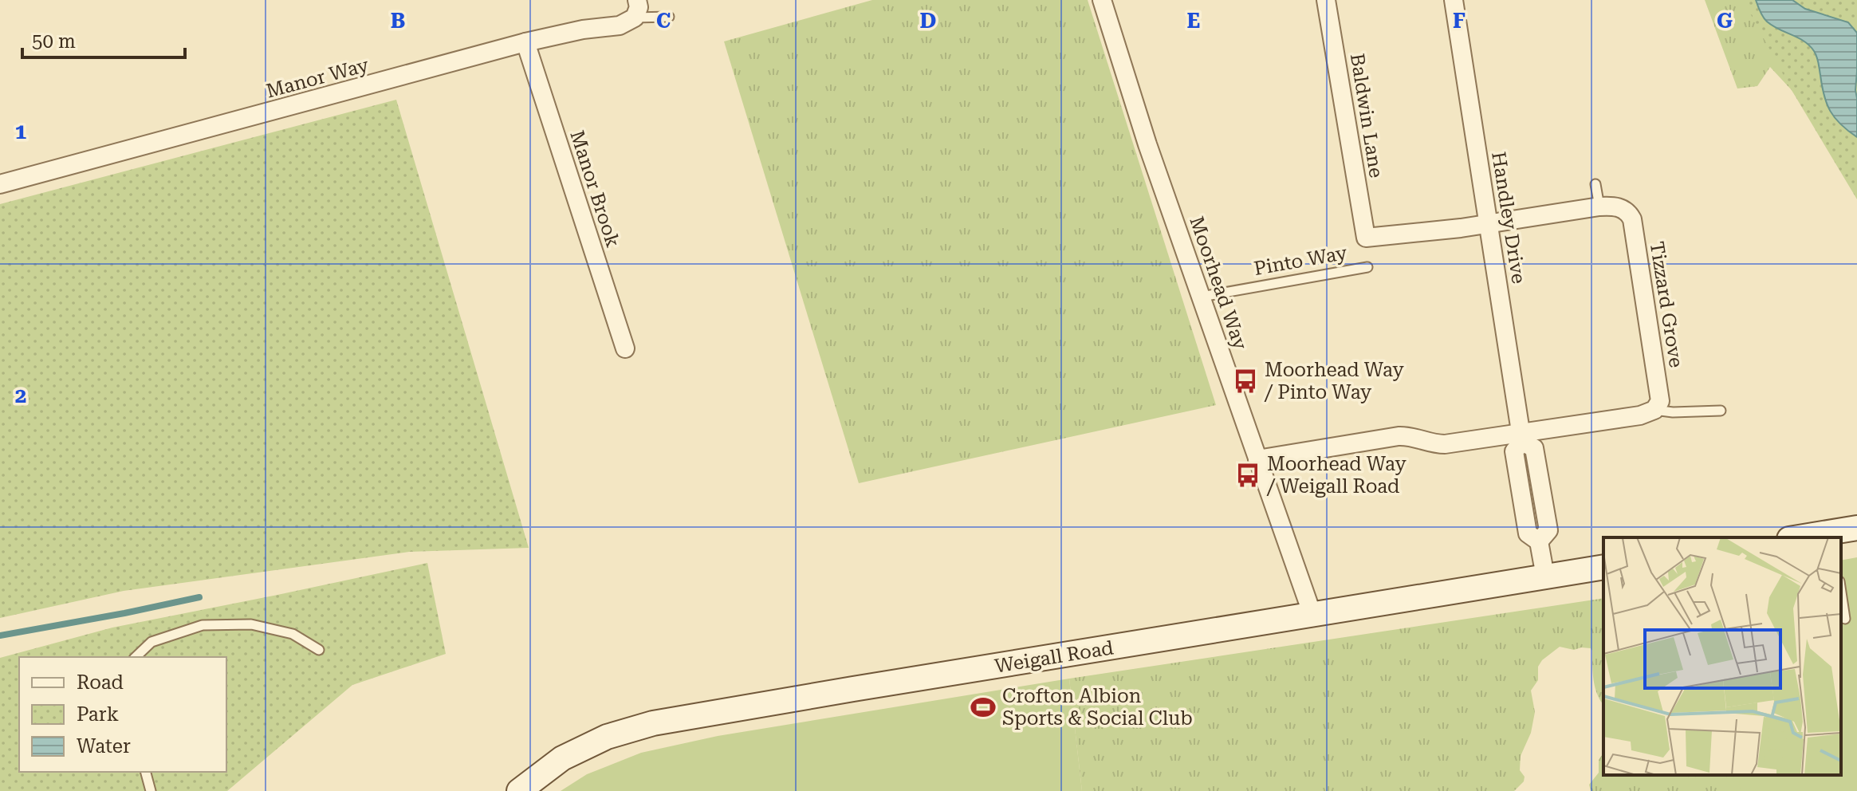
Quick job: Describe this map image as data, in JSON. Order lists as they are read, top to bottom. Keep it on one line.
{"streets":{"street":["Manor Way","Baldwin Lane","Manor Brook","Handley Drive","Moorhead Way","Tizzard Grove","Weigall Road"],"lane":["Pinto Way"]},"crossings":[["Manor Way","Manor Brook"],["Baldwin Lane","Tizzard Grove"],["Handley Drive","Tizzard Grove"],["Handley Drive","Weigall Road"],["Pinto Way","Moorhead Way"],["Moorhead Way","Weigall Road"]],"places":{"bus stop":["Moorhead Way / Pinto Way","Moorhead Way / Weigall Road"],"sports":["Crofton Albion Sports & Social Club"]},"legend":["Road","Park","Water"],"scale_bar":"50 m","grid":{"columns":["B","C","D","E","F","G"],"rows":["1","2"]}}
